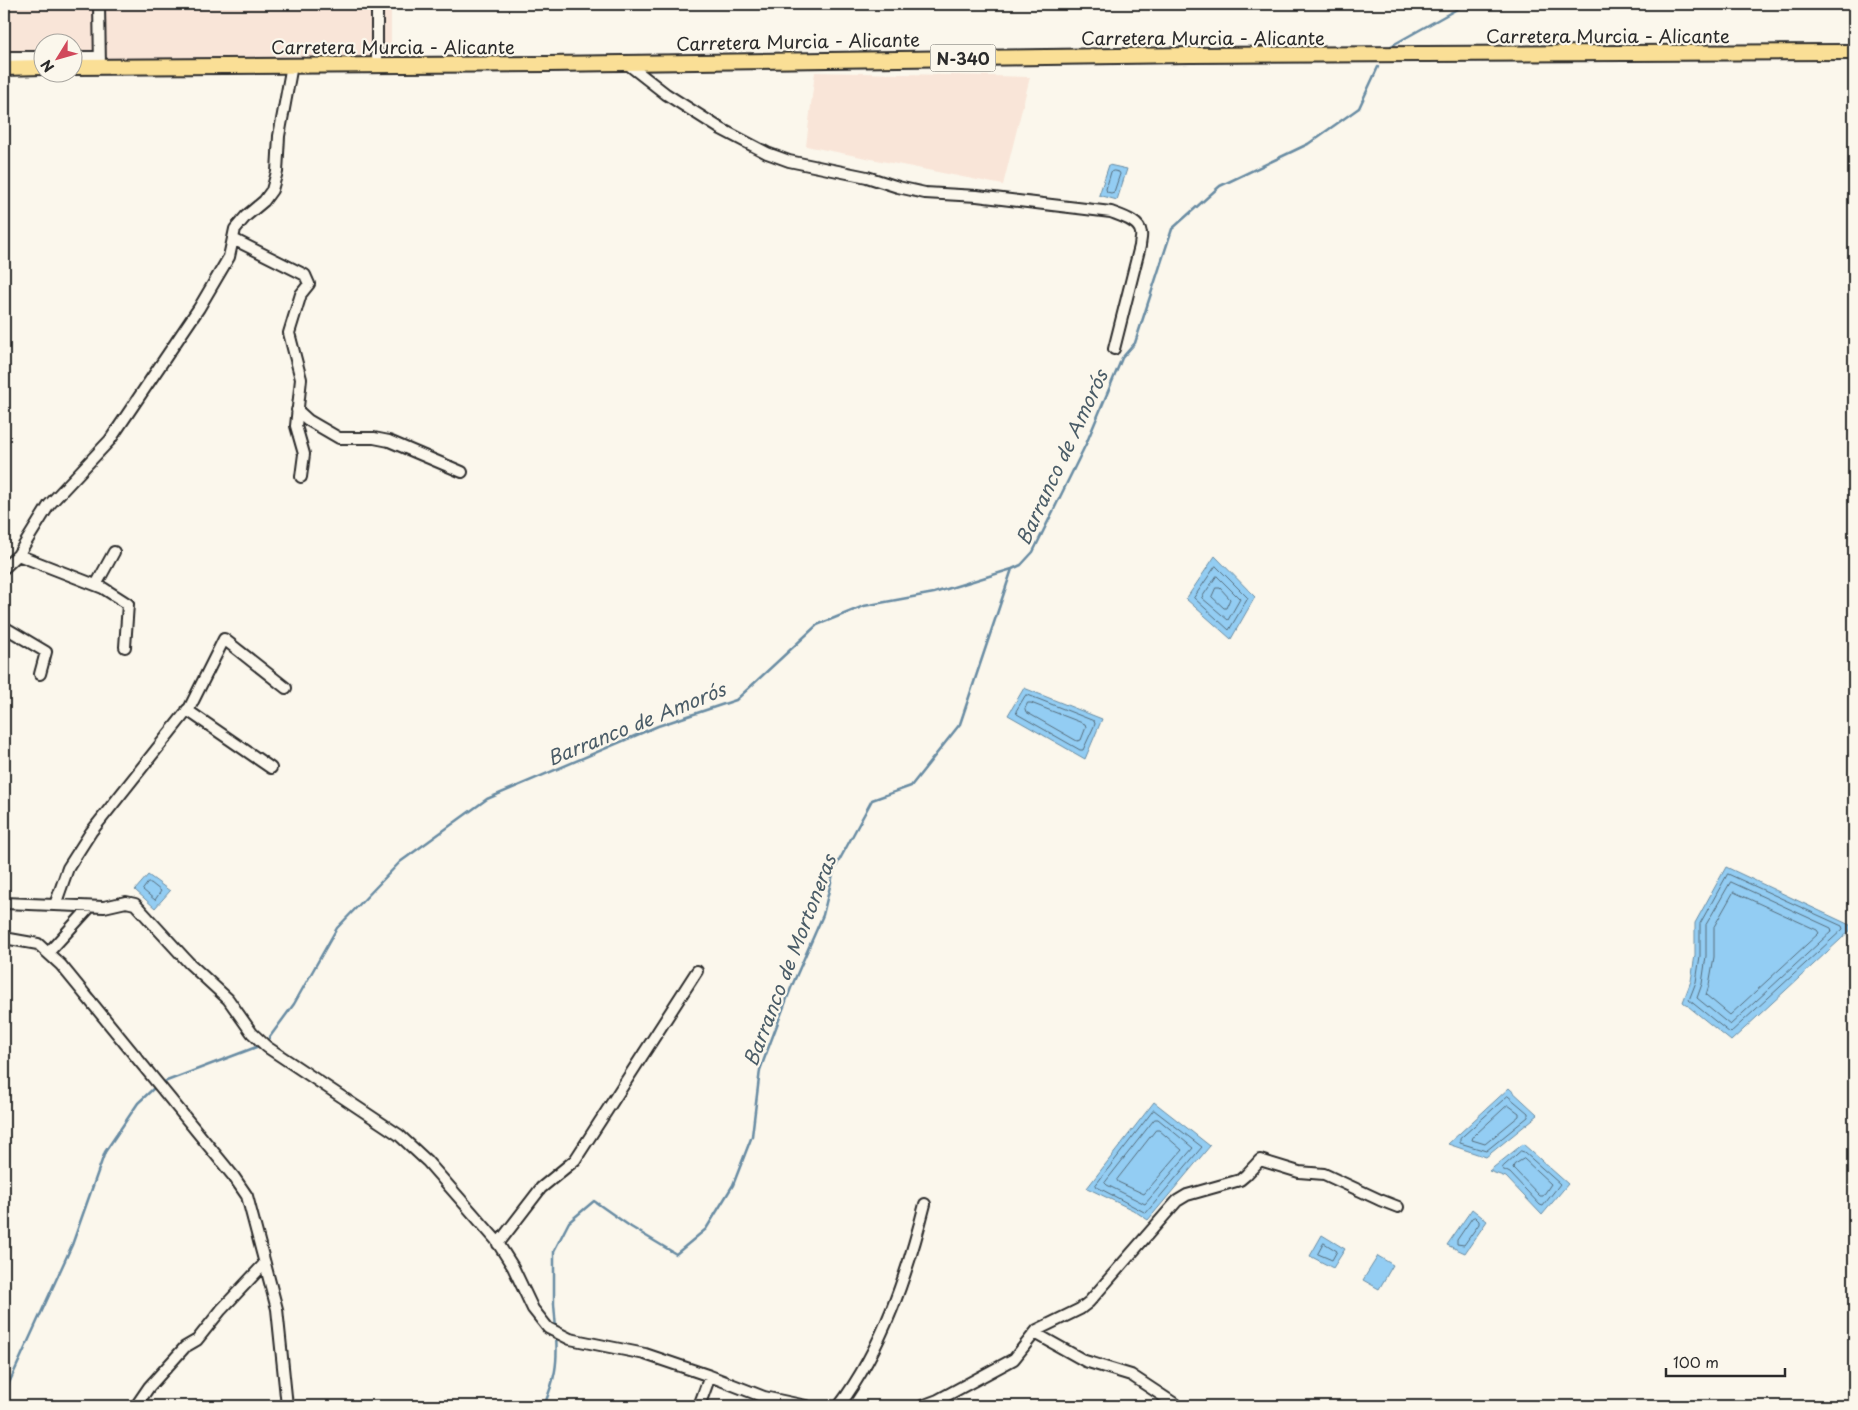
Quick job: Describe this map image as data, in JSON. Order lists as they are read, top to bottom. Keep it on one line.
{"streets":{"highway":["Carretera Murcia - Alicante","N-340"]},"water":["Barranco de Amorós","Barranco de Mortoneras"],"scale_bar":"100 m","north":"bottom left"}
